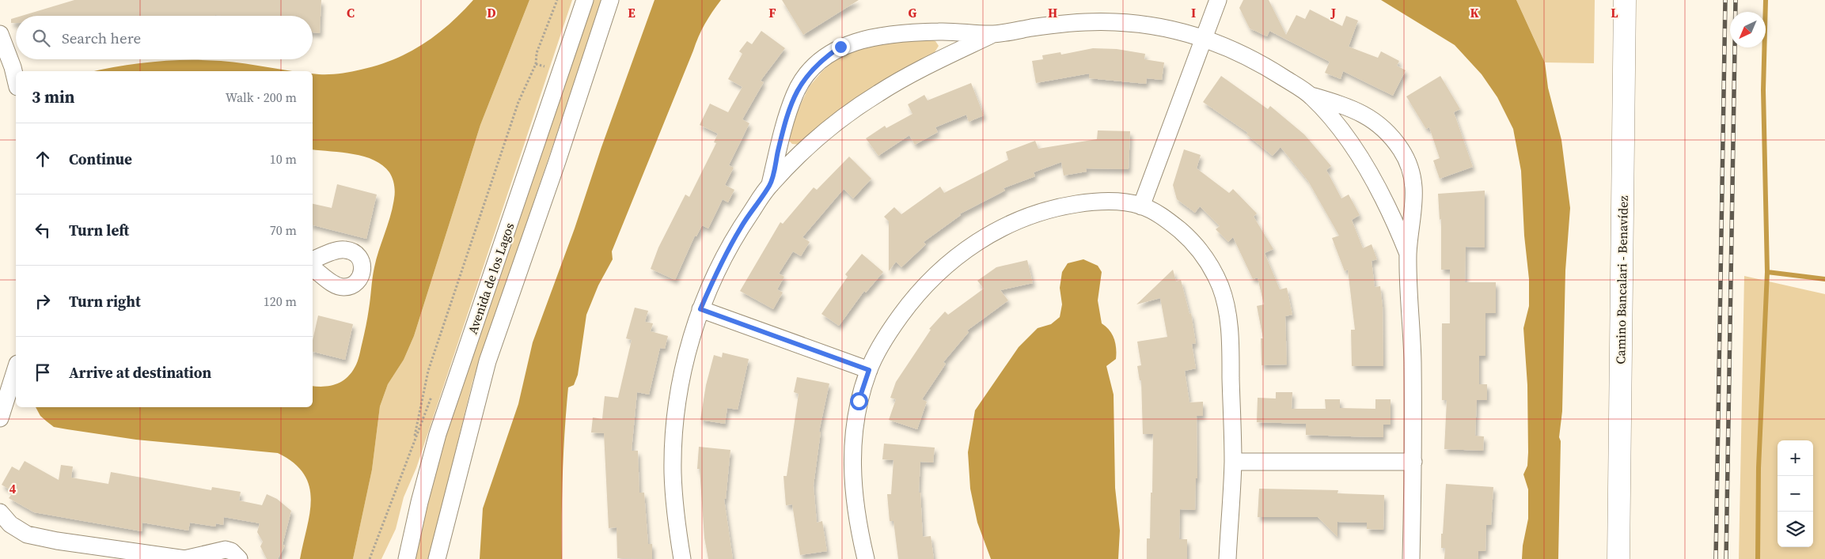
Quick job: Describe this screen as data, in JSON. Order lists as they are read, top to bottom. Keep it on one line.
{"streets":{"main road":["Camino Bancalari - Benavídez"],"street":["Avenida de los Lagos"]},"north":"bottom left","page":{"search":"Search here","heading":["3 min","Walk · 200 m"],"list":[["Continue","10 m"],["Turn left","70 m"],["Turn right","120 m"],"Arrive at destination"],"map_buttons":["+","−"]},"grid":{"columns":["C","D","E","F","G","H","I","J","K","L"],"rows":["4"]}}
